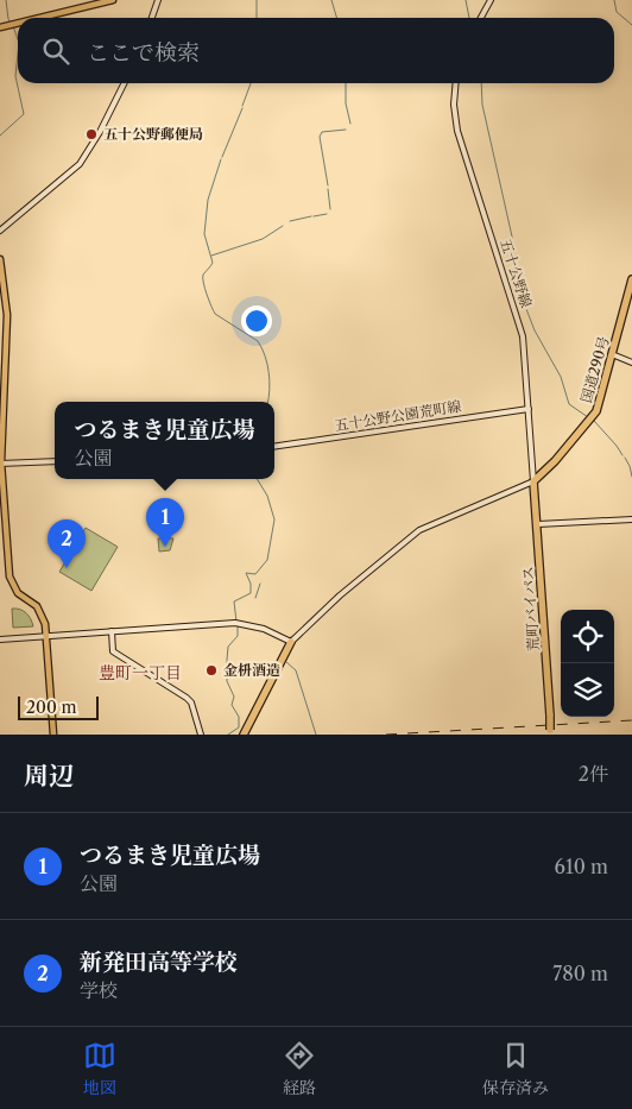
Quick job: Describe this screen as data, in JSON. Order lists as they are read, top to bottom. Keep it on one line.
{"streets":{"highway":["国道290号","荒町バイパス"],"street":["五十公野線","五十公野公園荒町線"]},"crossings":[["五十公野線","国道290号"],["五十公野線","五十公野公園荒町線"],["五十公野線","荒町バイパス"],["国道290号","荒町バイパス"]],"districts":["豊町一丁目"],"places":["五十公野郵便局","金枡酒造"],"scale_bar":"200 m","page":{"search":"ここで検索","popup":["つるまき児童広場","公園"],"pins":["1","2"],"scale":"200 m","heading":["周辺","2件"],"list":[{"mark":"1","name":"つるまき児童広場","note":"公園","value":"610 m"},{"mark":"2","name":"新発田高等学校","note":"学校","value":"780 m"}],"nav":["地図","経路","保存済み"]}}
